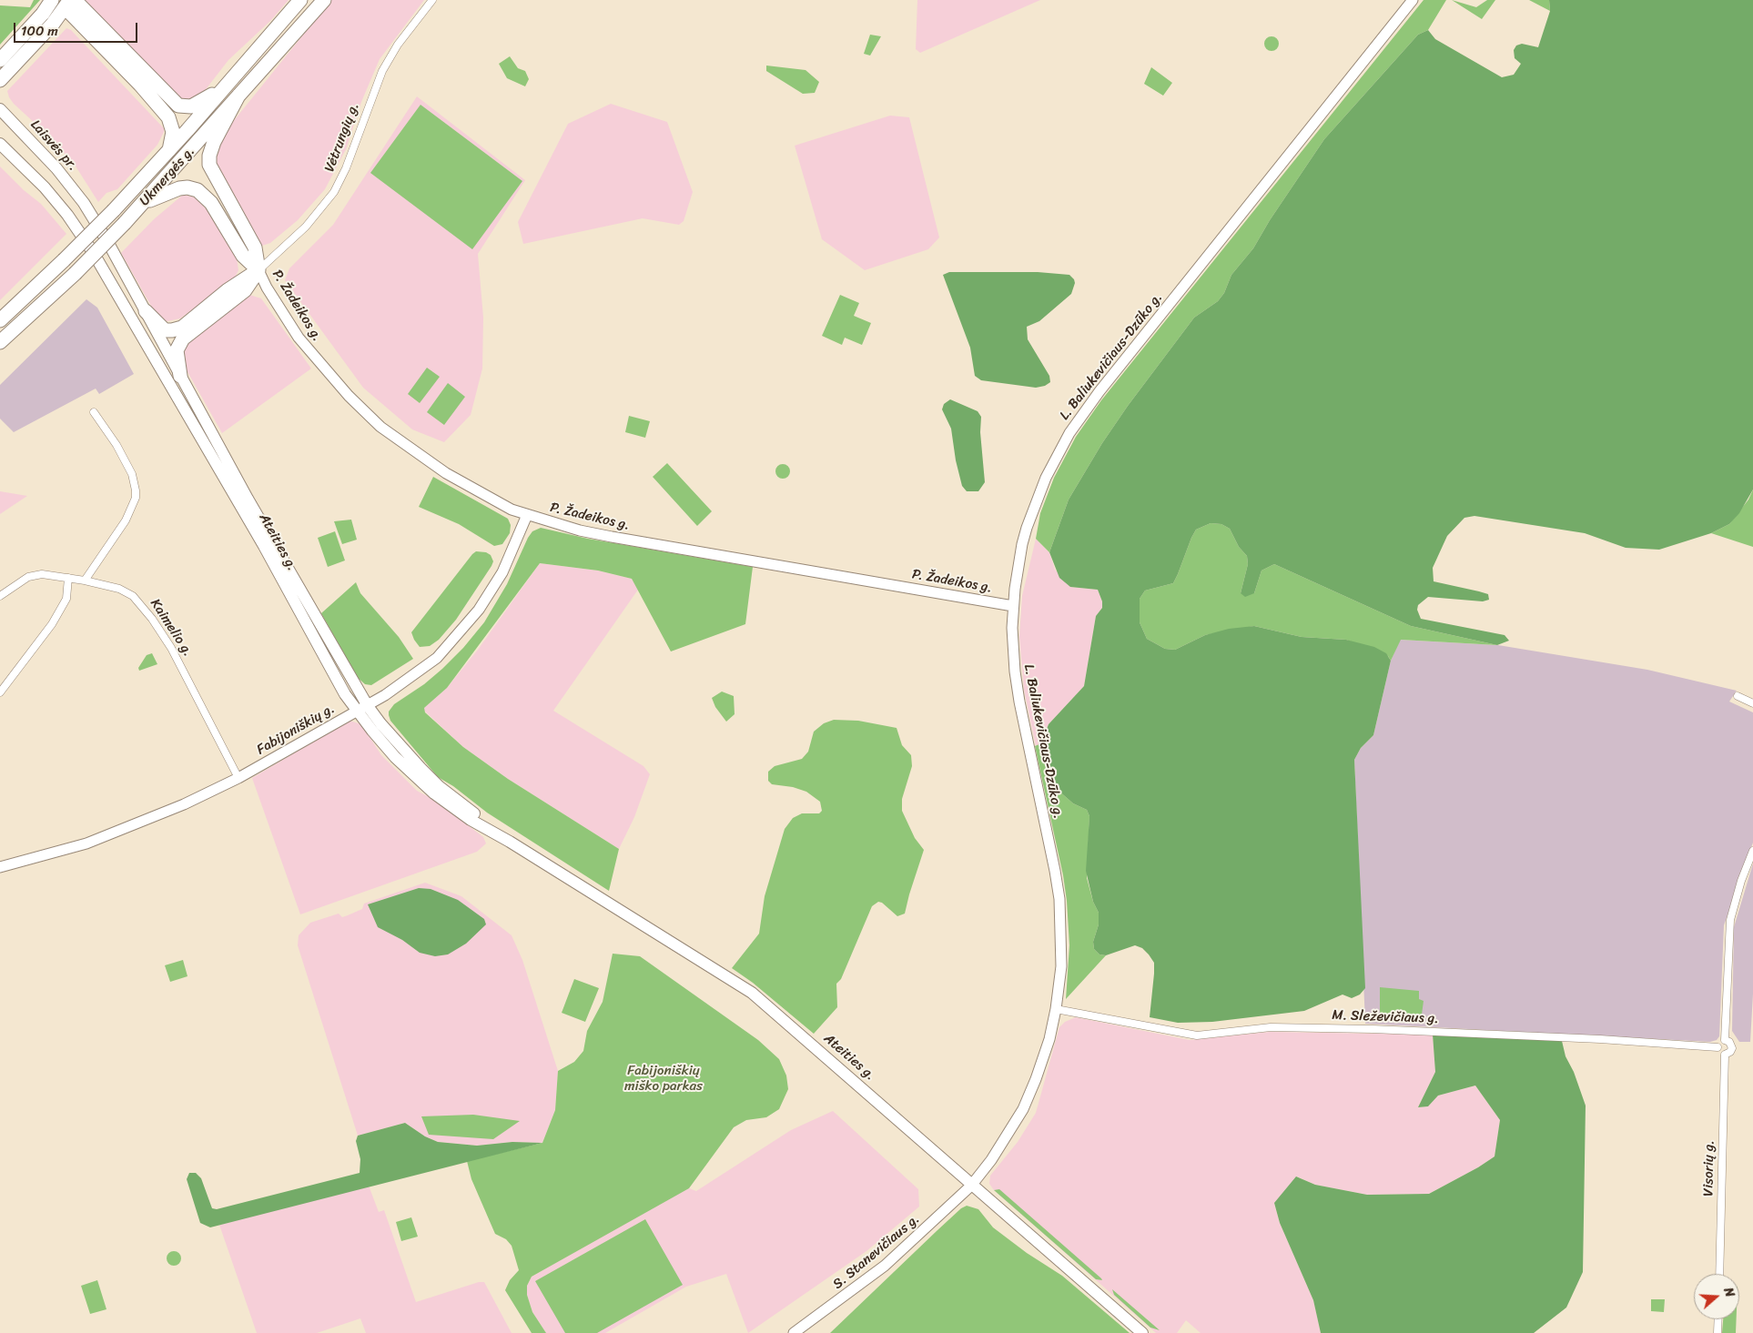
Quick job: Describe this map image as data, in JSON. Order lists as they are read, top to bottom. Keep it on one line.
{"streets":{"highway":["Ukmergės g."],"main road":["Laisvės pr.","P. Žadeikos g.","L. Baliukevičiaus-Dzūko g.","Ateities g.","Fabijoniškių g.","S. Stanevičiaus g."],"street":["Vėtrungių g.","Kaimelio g.","M. Sleževičiaus g.","Visorių g."]},"crossings":[["Vėtrungių g.","P. Žadeikos g."],["Laisvės pr.","Ateities g."],["P. Žadeikos g.","L. Baliukevičiaus-Dzūko g."],["P. Žadeikos g.","Fabijoniškių g."],["L. Baliukevičiaus-Dzūko g.","Ateities g."],["L. Baliukevičiaus-Dzūko g.","M. Sleževičiaus g."],["L. Baliukevičiaus-Dzūko g.","S. Stanevičiaus g."],["Ateities g.","Fabijoniškių g."],["Ateities g.","S. Stanevičiaus g."],["Kaimelio g.","Fabijoniškių g."],["M. Sleževičiaus g.","Visorių g."]],"parks":["Fabijoniškių miško parkas"],"scale_bar":"100 m","north":"right"}
